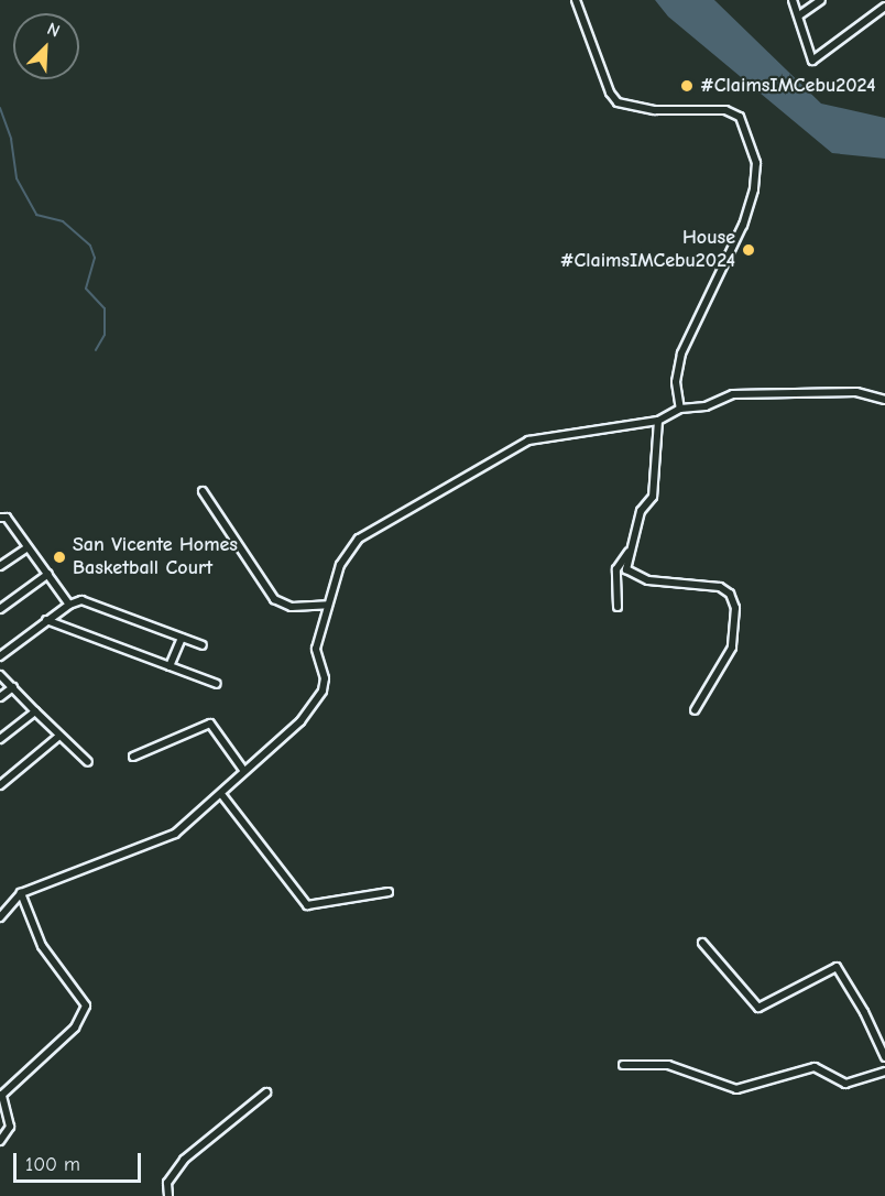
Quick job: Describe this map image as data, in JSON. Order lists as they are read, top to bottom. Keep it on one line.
{"places":["#ClaimsIMCebu2024","House #ClaimsIMCebu2024","San Vicente Homes Basketball Court"],"scale_bar":"100 m","north":"top right"}
